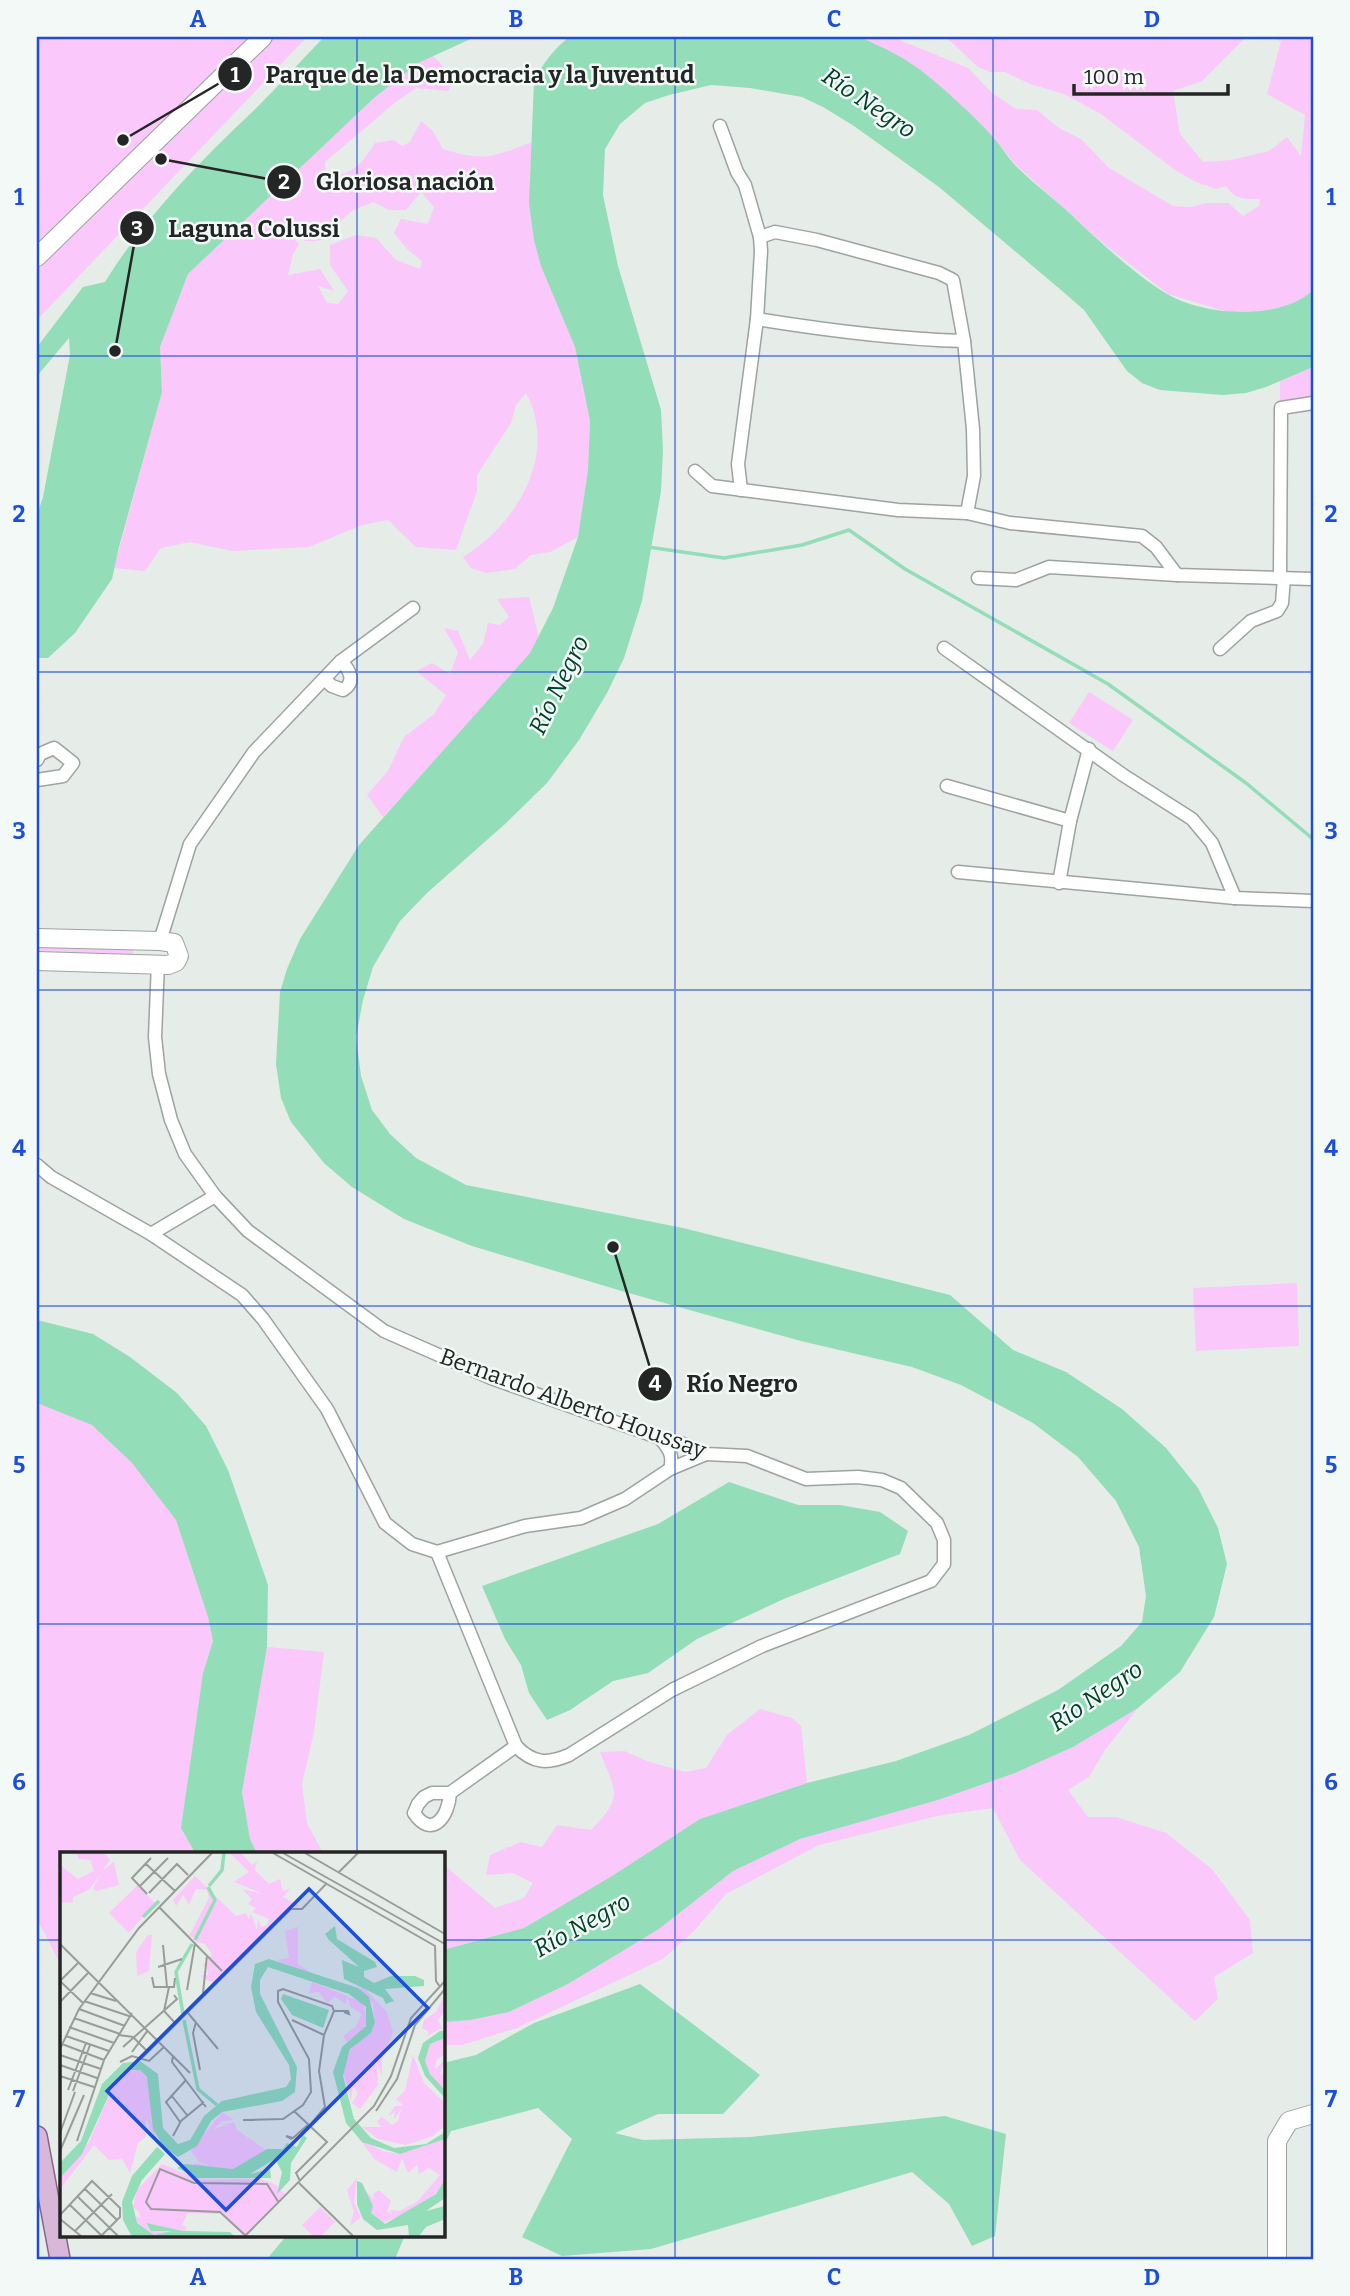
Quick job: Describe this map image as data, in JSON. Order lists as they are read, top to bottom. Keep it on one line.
{"streets":{"street":["Bernardo Alberto Houssay"]},"water":["Río Negro"],"places":["Parque de la Democracia y la Juventud","Gloriosa nación","Laguna Colussi","Río Negro"],"scale_bar":"100 m","grid":{"columns":["A","B","C","D"],"rows":["1","2","3","4","5","6","7"]}}
